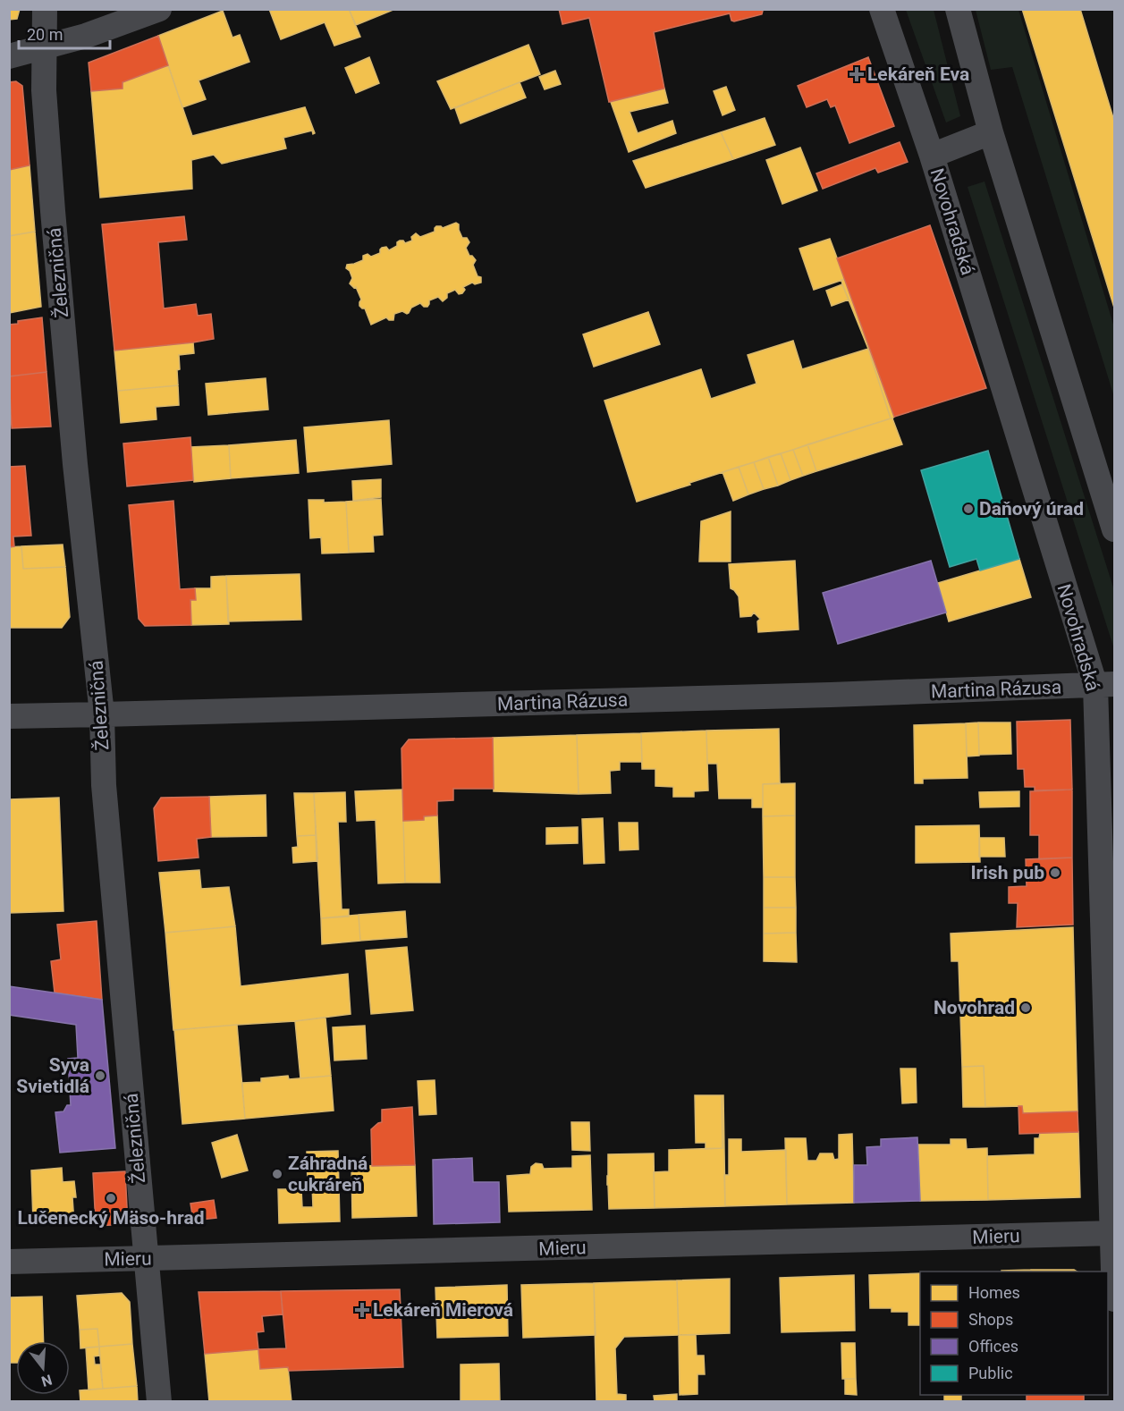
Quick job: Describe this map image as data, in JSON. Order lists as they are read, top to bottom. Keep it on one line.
{"streets":{"street":["Novohradská","Železničná","Martina Rázusa","Mieru"]},"crossings":[["Novohradská","Martina Rázusa"],["Novohradská","Mieru"],["Železničná","Martina Rázusa"],["Železničná","Mieru"]],"places":{"health":["Lekáreň Eva","Lekáreň Mierová"],"other":["Daňový úrad","Irish pub","Novohrad","Syva Svietidlá","Záhradná cukráreň","Lučenecký Mäso-hrad"]},"legend":["Homes","Shops","Offices","Public"],"scale_bar":"20 m","north":"bottom"}
